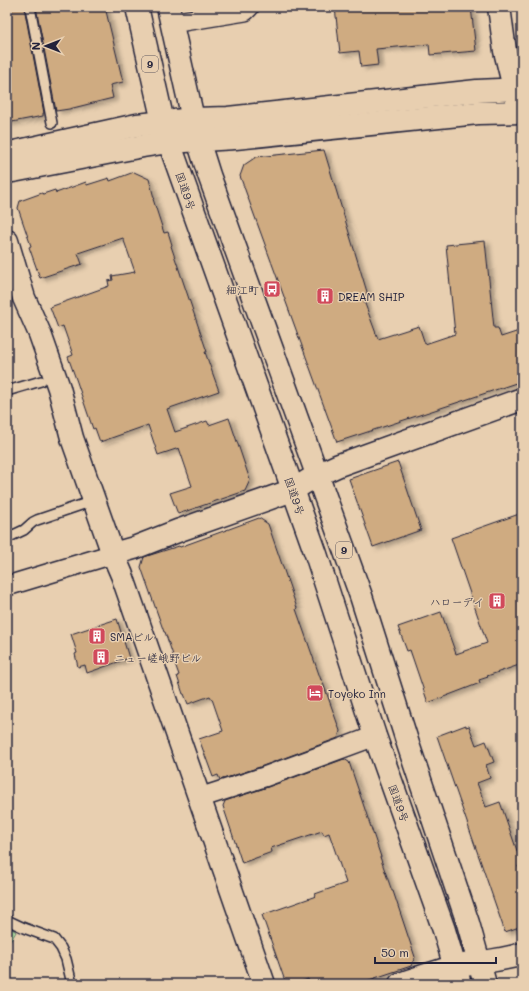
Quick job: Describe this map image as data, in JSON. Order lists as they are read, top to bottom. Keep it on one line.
{"streets":{"main road":["9","国道9号"]},"places":{"bus stop":["細江町"],"building":["DREAM SHIP","ハローデイ","SMAビル","ニュー嵯峨野ビル"],"hotel":["Toyoko Inn"]},"scale_bar":"50 m","north":"left"}
